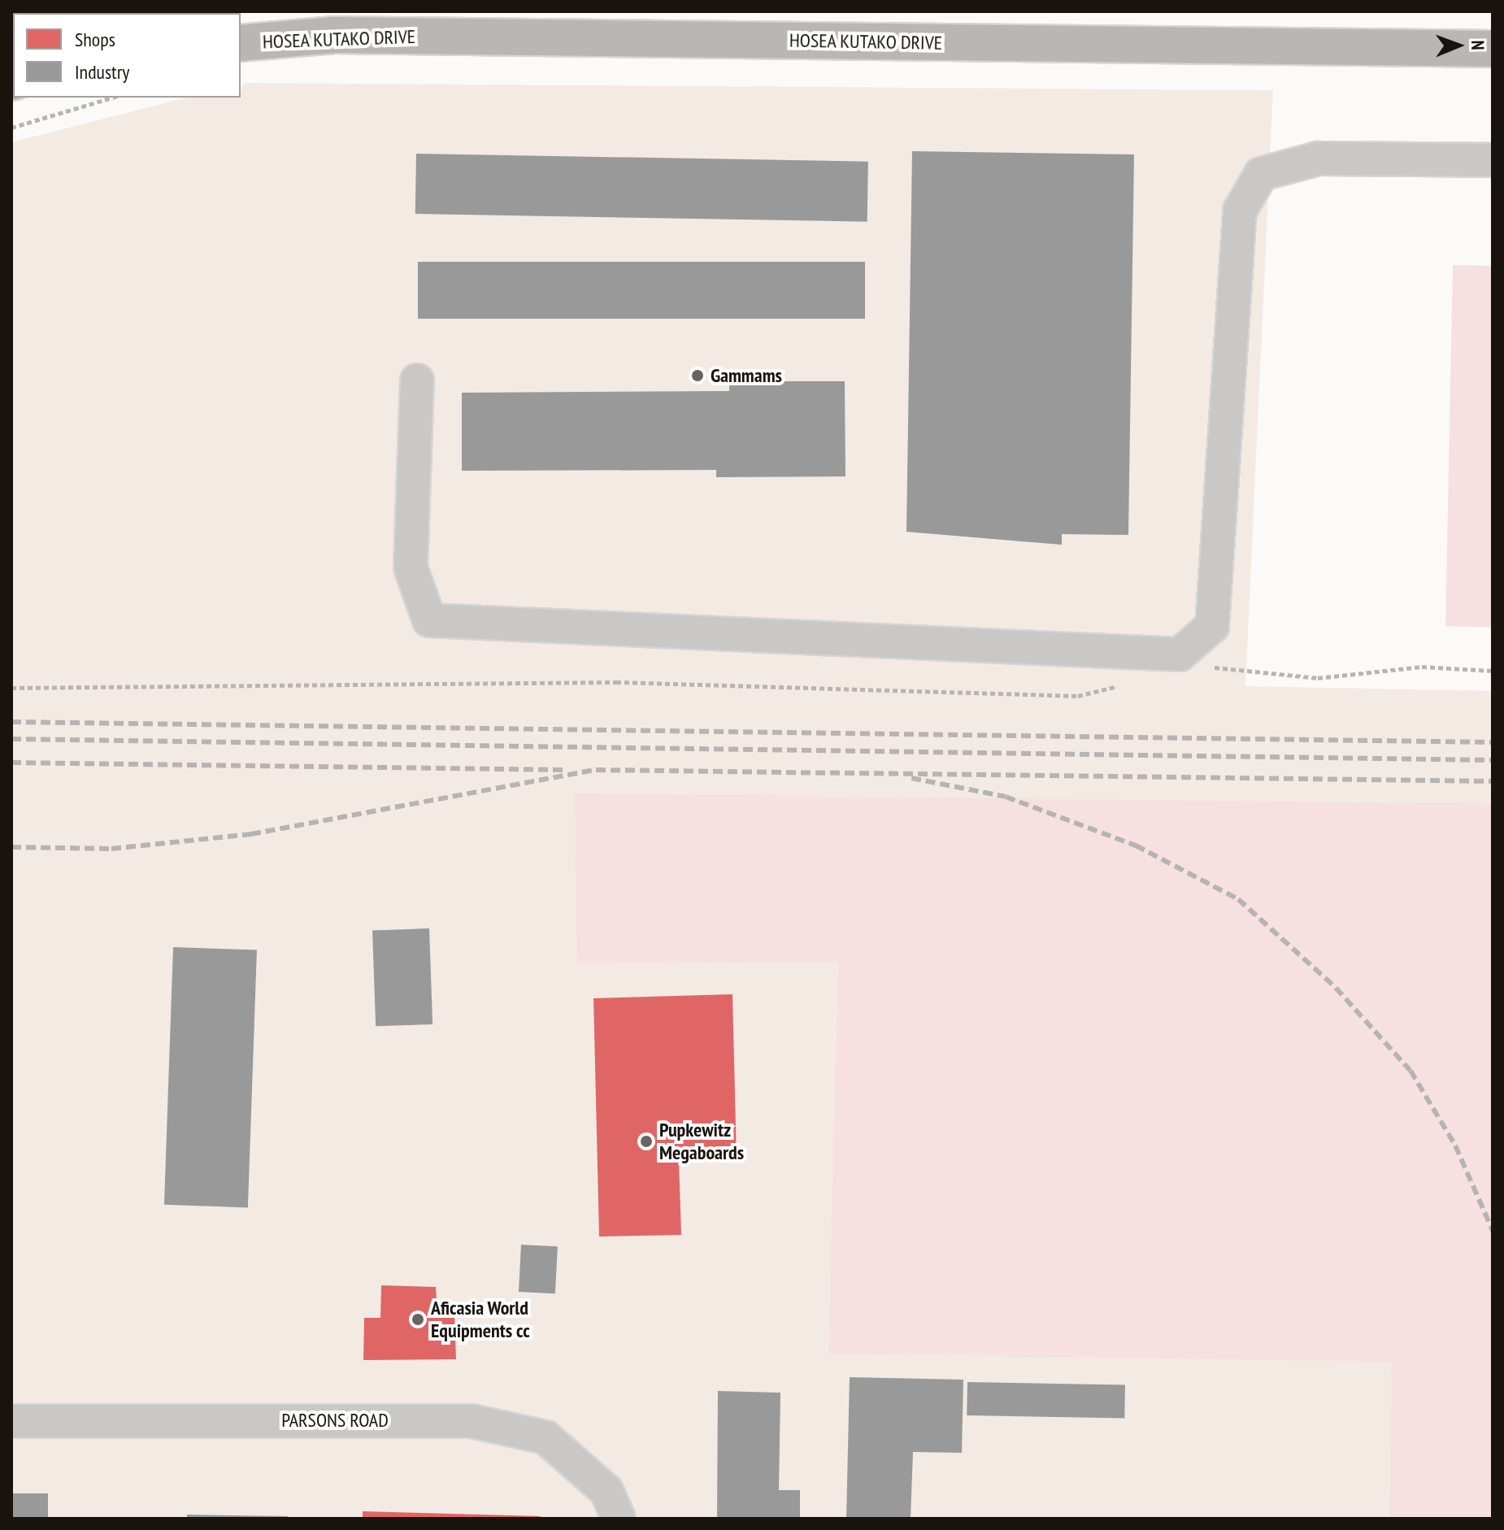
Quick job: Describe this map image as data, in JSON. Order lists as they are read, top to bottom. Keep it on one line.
{"streets":{"main road":["HOSEA KUTAKO DRIVE"],"street":["PARSONS ROAD"]},"places":["Gammams","Pupkewitz Megaboards","Aficasia World Equipments cc"],"legend":["Shops","Industry"],"north":"right"}
